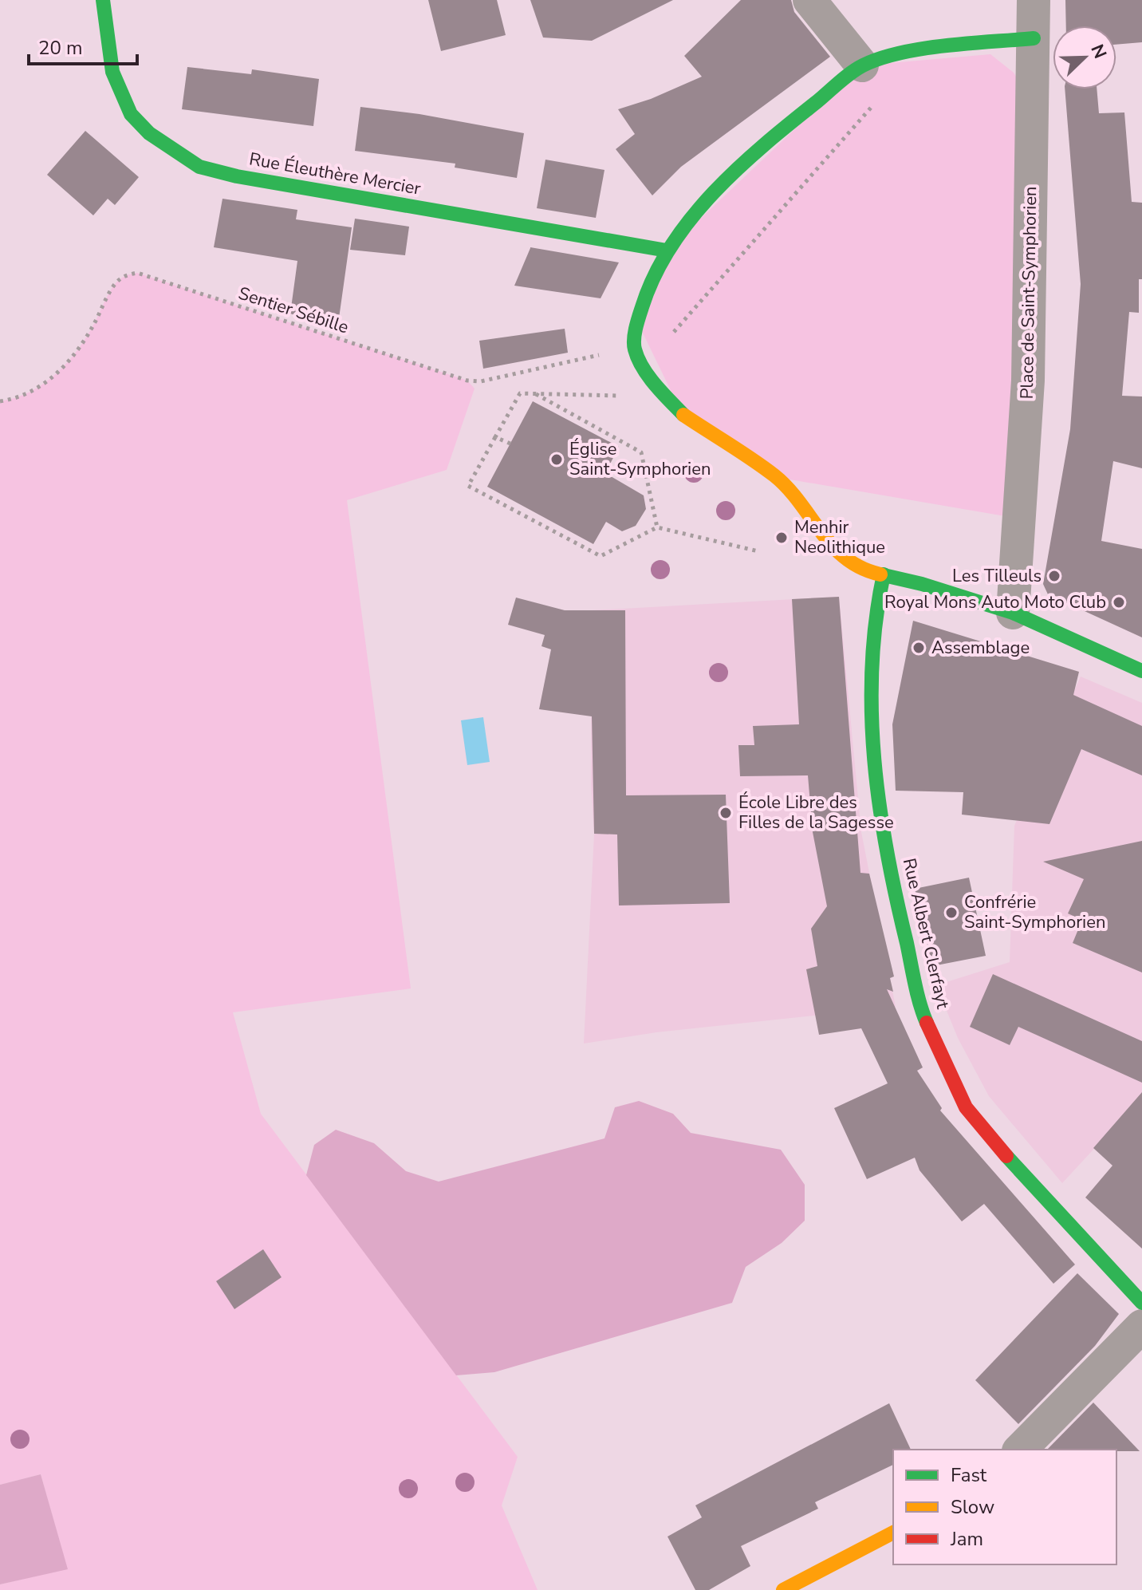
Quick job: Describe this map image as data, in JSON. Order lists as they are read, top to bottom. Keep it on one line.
{"streets":{"street":["Rue Éleuthère Mercier","Place de Saint-Symphorien","Rue Albert Clerfayt"],"path":["Sentier Sébille"]},"places":["Église Saint-Symphorien","Menhir Neolithique","Les Tilleuls","Royal Mons Auto Moto Club","Assemblage","École Libre des Filles de la Sagesse","Confrérie Saint-Symphorien"],"legend":["Fast","Slow","Jam"],"scale_bar":"20 m","north":"top right"}
